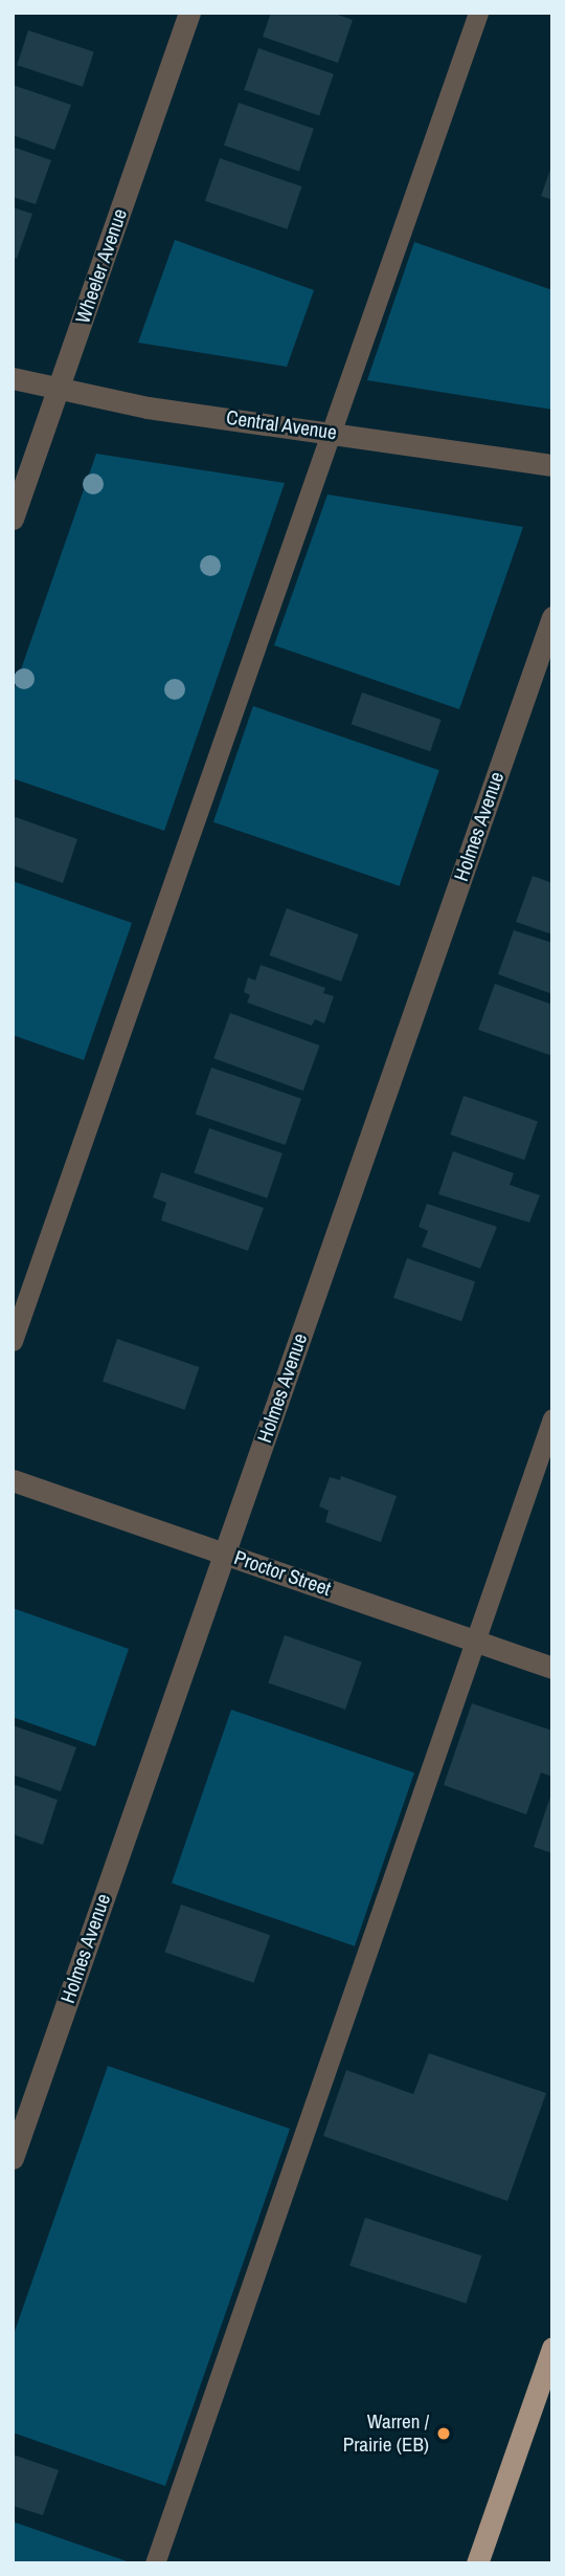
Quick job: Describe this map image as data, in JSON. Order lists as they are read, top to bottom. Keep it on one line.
{"streets":{"street":["Wheeler Avenue","Central Avenue","Holmes Avenue","Proctor Street"]},"crossings":[["Wheeler Avenue","Central Avenue"],["Holmes Avenue","Proctor Street"]],"places":["Warren / Prairie (EB)"]}
